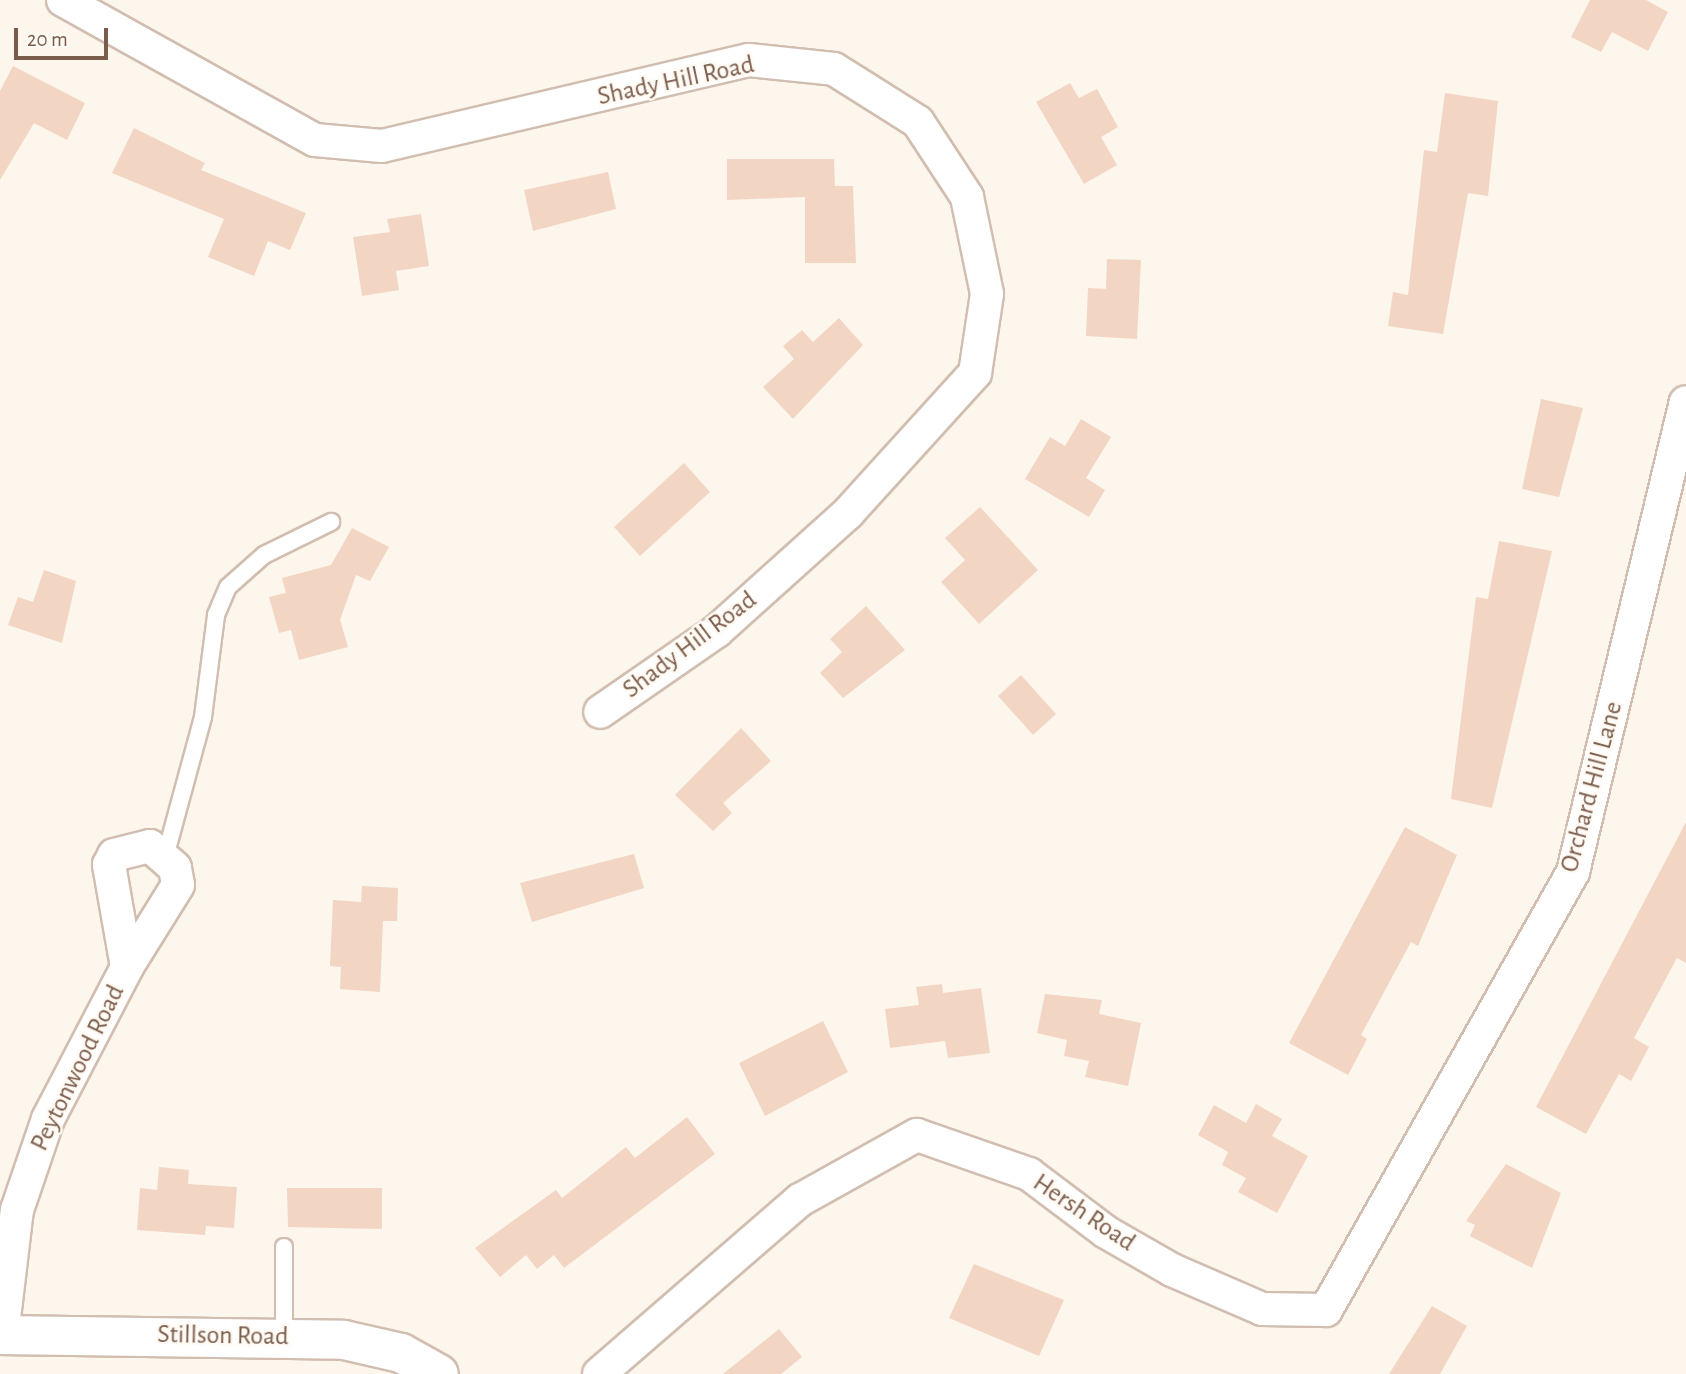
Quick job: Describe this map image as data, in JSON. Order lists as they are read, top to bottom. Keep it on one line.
{"streets":{"street":["Shady Hill Road","Orchard Hill Lane","Peytonwood Road","Hersh Road","Stillson Road"]},"crossings":[["Orchard Hill Lane","Hersh Road"],["Peytonwood Road","Stillson Road"]],"scale_bar":"20 m"}
